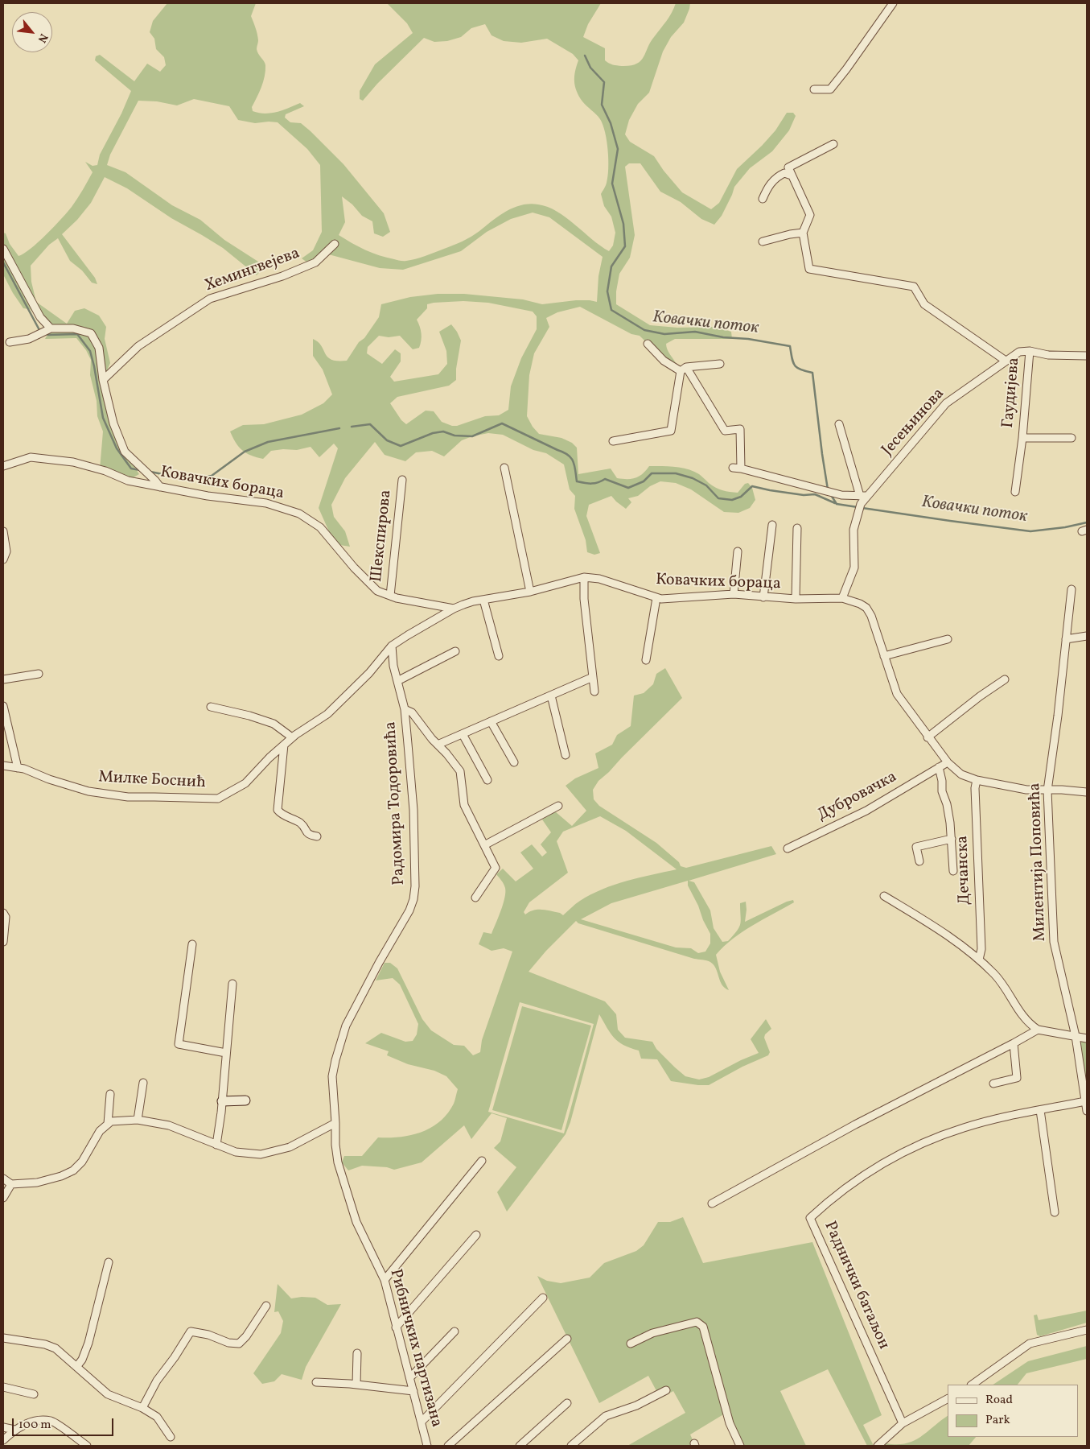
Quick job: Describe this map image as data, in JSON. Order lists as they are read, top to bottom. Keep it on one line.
{"streets":{"street":["Хемингвејева","Гаудијева","Јесењинова","Ковачких бораца","Шекспирова","Милке Боснић","Дубровачка","Радомира Тодоровића","Милентија Поповића","Дечанска","Раднички батаљон","Рибничких партизана"]},"crossings":[["Гаудијева","Јесењинова"],["Јесењинова","Ковачких бораца"],["Ковачких бораца","Шекспирова"],["Ковачких бораца","Милке Боснић"],["Ковачких бораца","Дубровачка"],["Ковачких бораца","Радомира Тодоровића"],["Ковачких бораца","Милентија Поповића"],["Ковачких бораца","Дечанска"],["Милке Боснић","Радомира Тодоровића"],["Радомира Тодоровића","Рибничких партизана"]],"water":["Ковачки поток"],"legend":["Road","Park"],"scale_bar":"100 m","north":"bottom right"}
